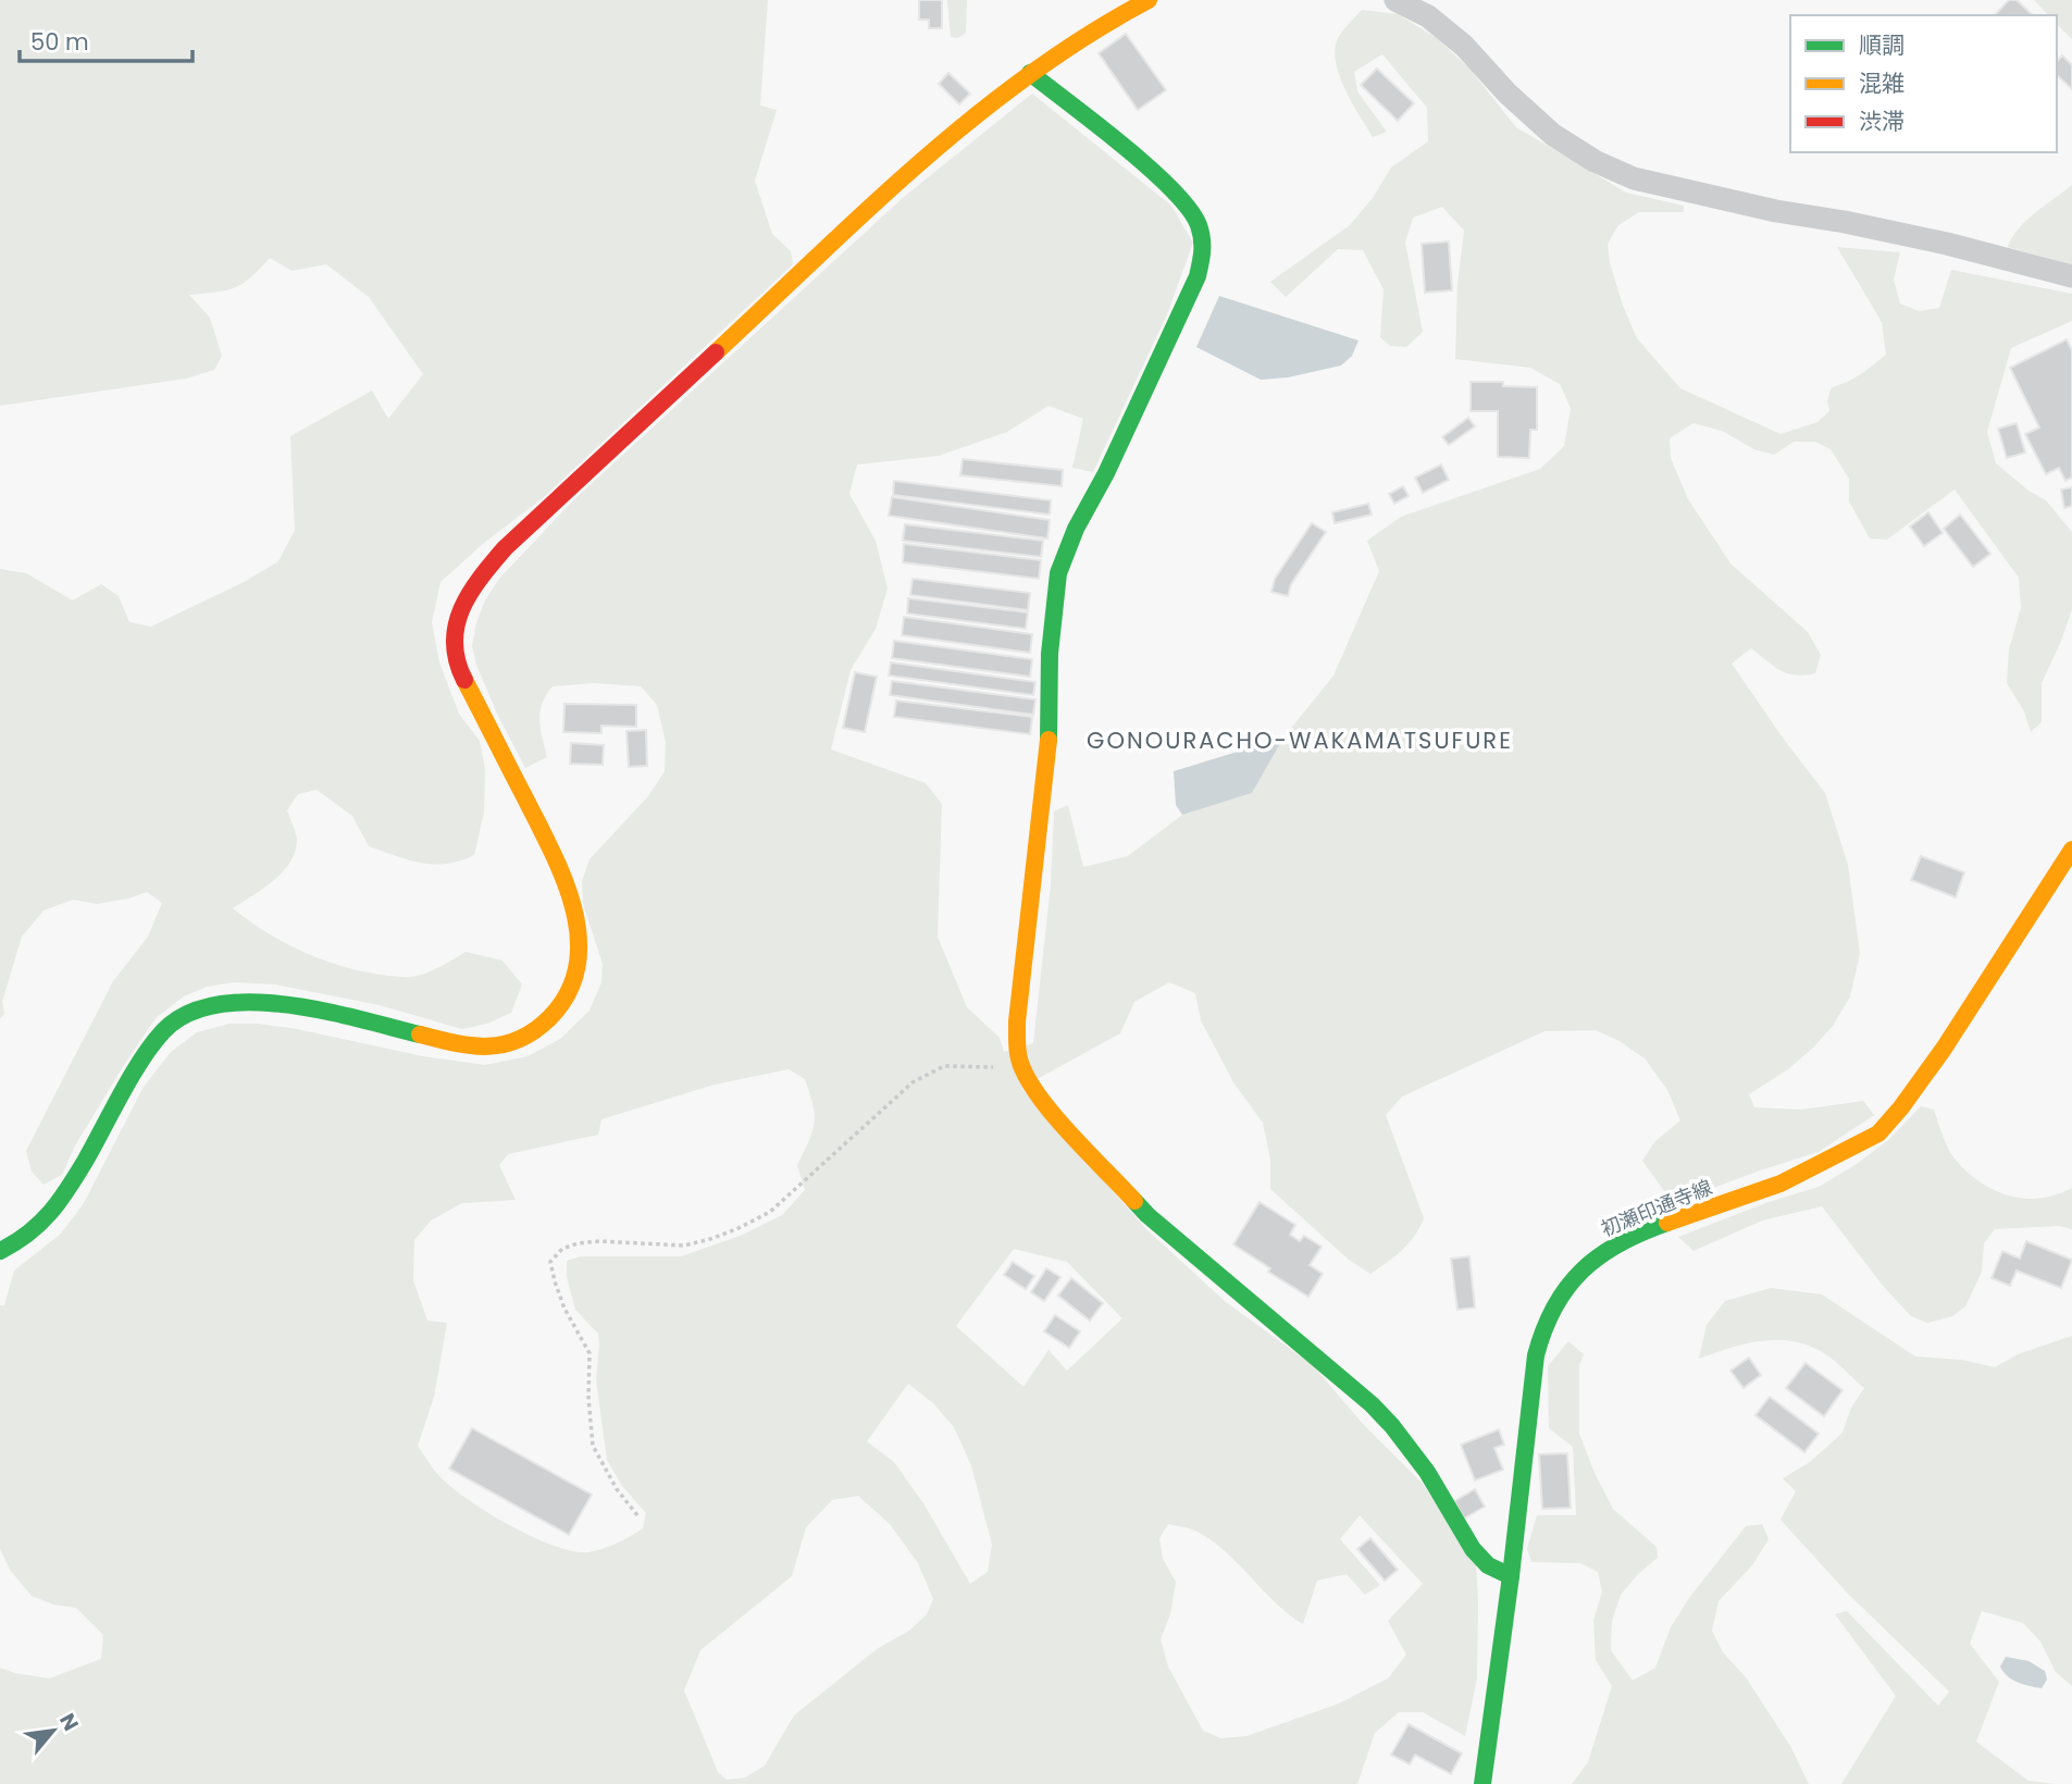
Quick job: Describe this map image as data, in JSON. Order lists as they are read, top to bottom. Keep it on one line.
{"streets":{"street":["初瀬印通寺線"]},"districts":["GONOURACHO-WAKAMATSUFURE"],"legend":["順調","混雑","渋滞"],"scale_bar":"50 m","north":"top right"}
